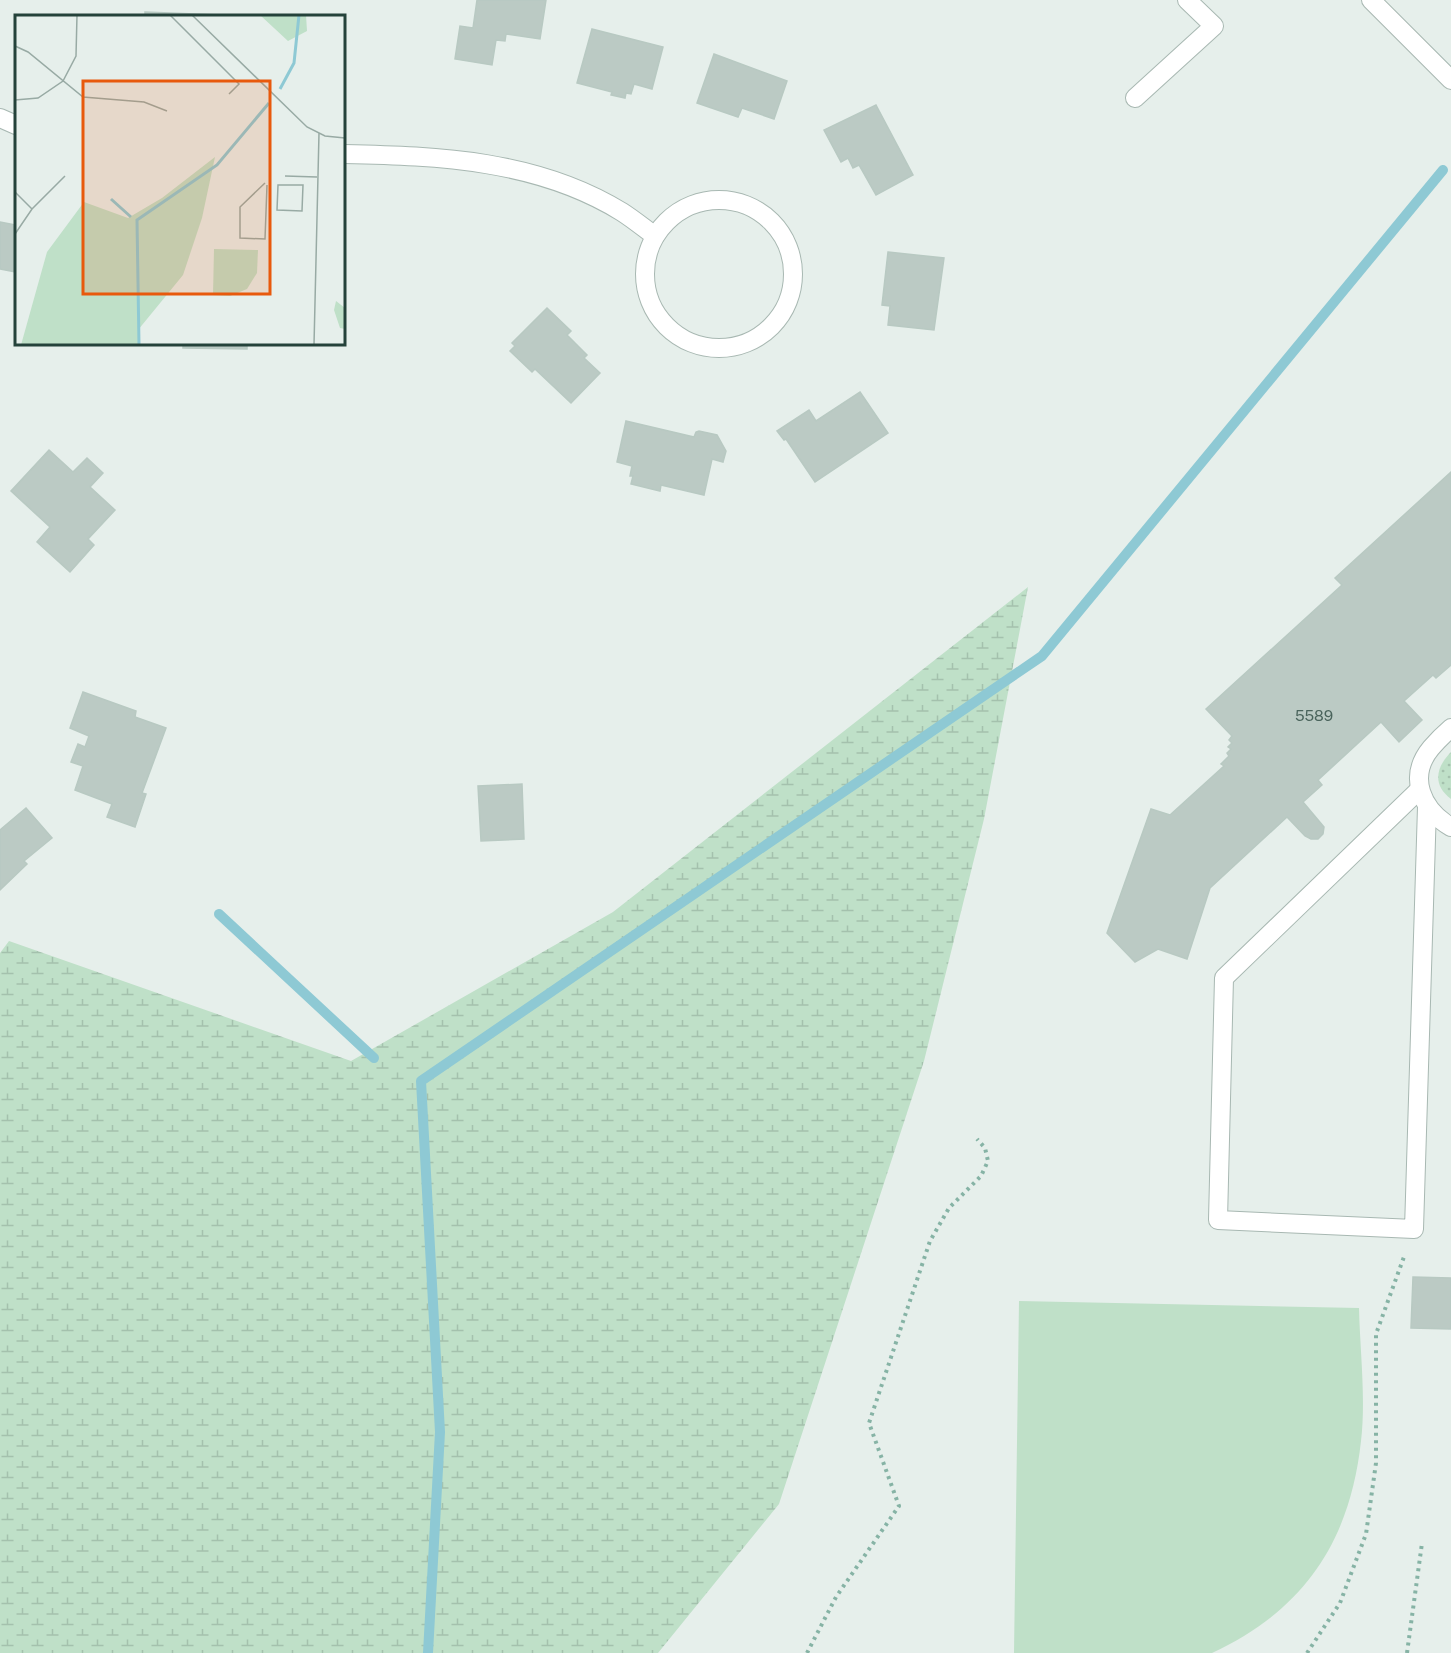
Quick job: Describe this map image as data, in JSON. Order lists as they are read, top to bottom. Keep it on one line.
{"house_numbers":["5589"]}
